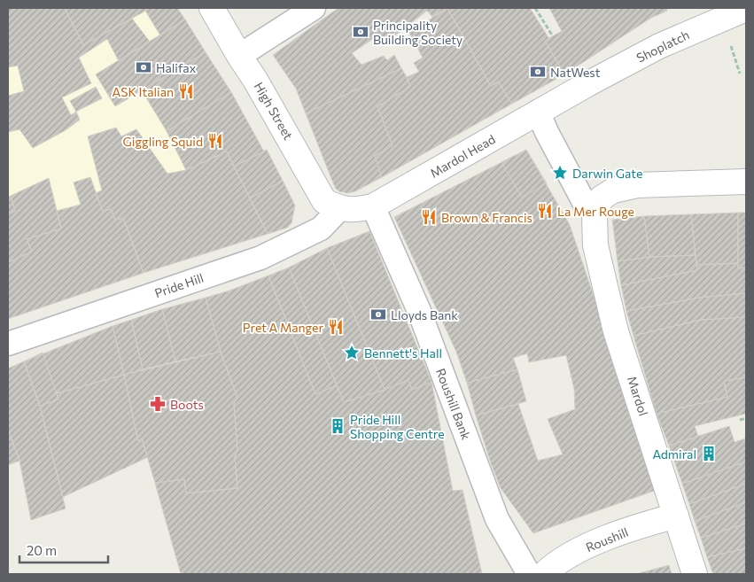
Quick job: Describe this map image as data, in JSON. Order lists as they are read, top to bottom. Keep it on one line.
{"streets":{"street":["Shoplatch","High Street","Mardol Head","Pride Hill","Mardol","Roushill Bank","Roushill"]},"crossings":[["Shoplatch","Mardol Head"],["High Street","Mardol Head"],["High Street","Pride Hill"],["Mardol Head","Pride Hill"],["Mardol Head","Mardol"],["Mardol Head","Roushill Bank"],["Mardol","Roushill"]],"places":{"bank":["Principality Building Society","Halifax","NatWest","Lloyds Bank"],"restaurant":["ASK Italian","Giggling Squid","La Mer Rouge","Brown & Francis","Pret A Manger"],"place":["Darwin Gate","Bennett's Hall"],"pharmacy":["Boots"],"building":["Pride Hill Shopping Centre","Admiral"]},"scale_bar":"20 m"}
